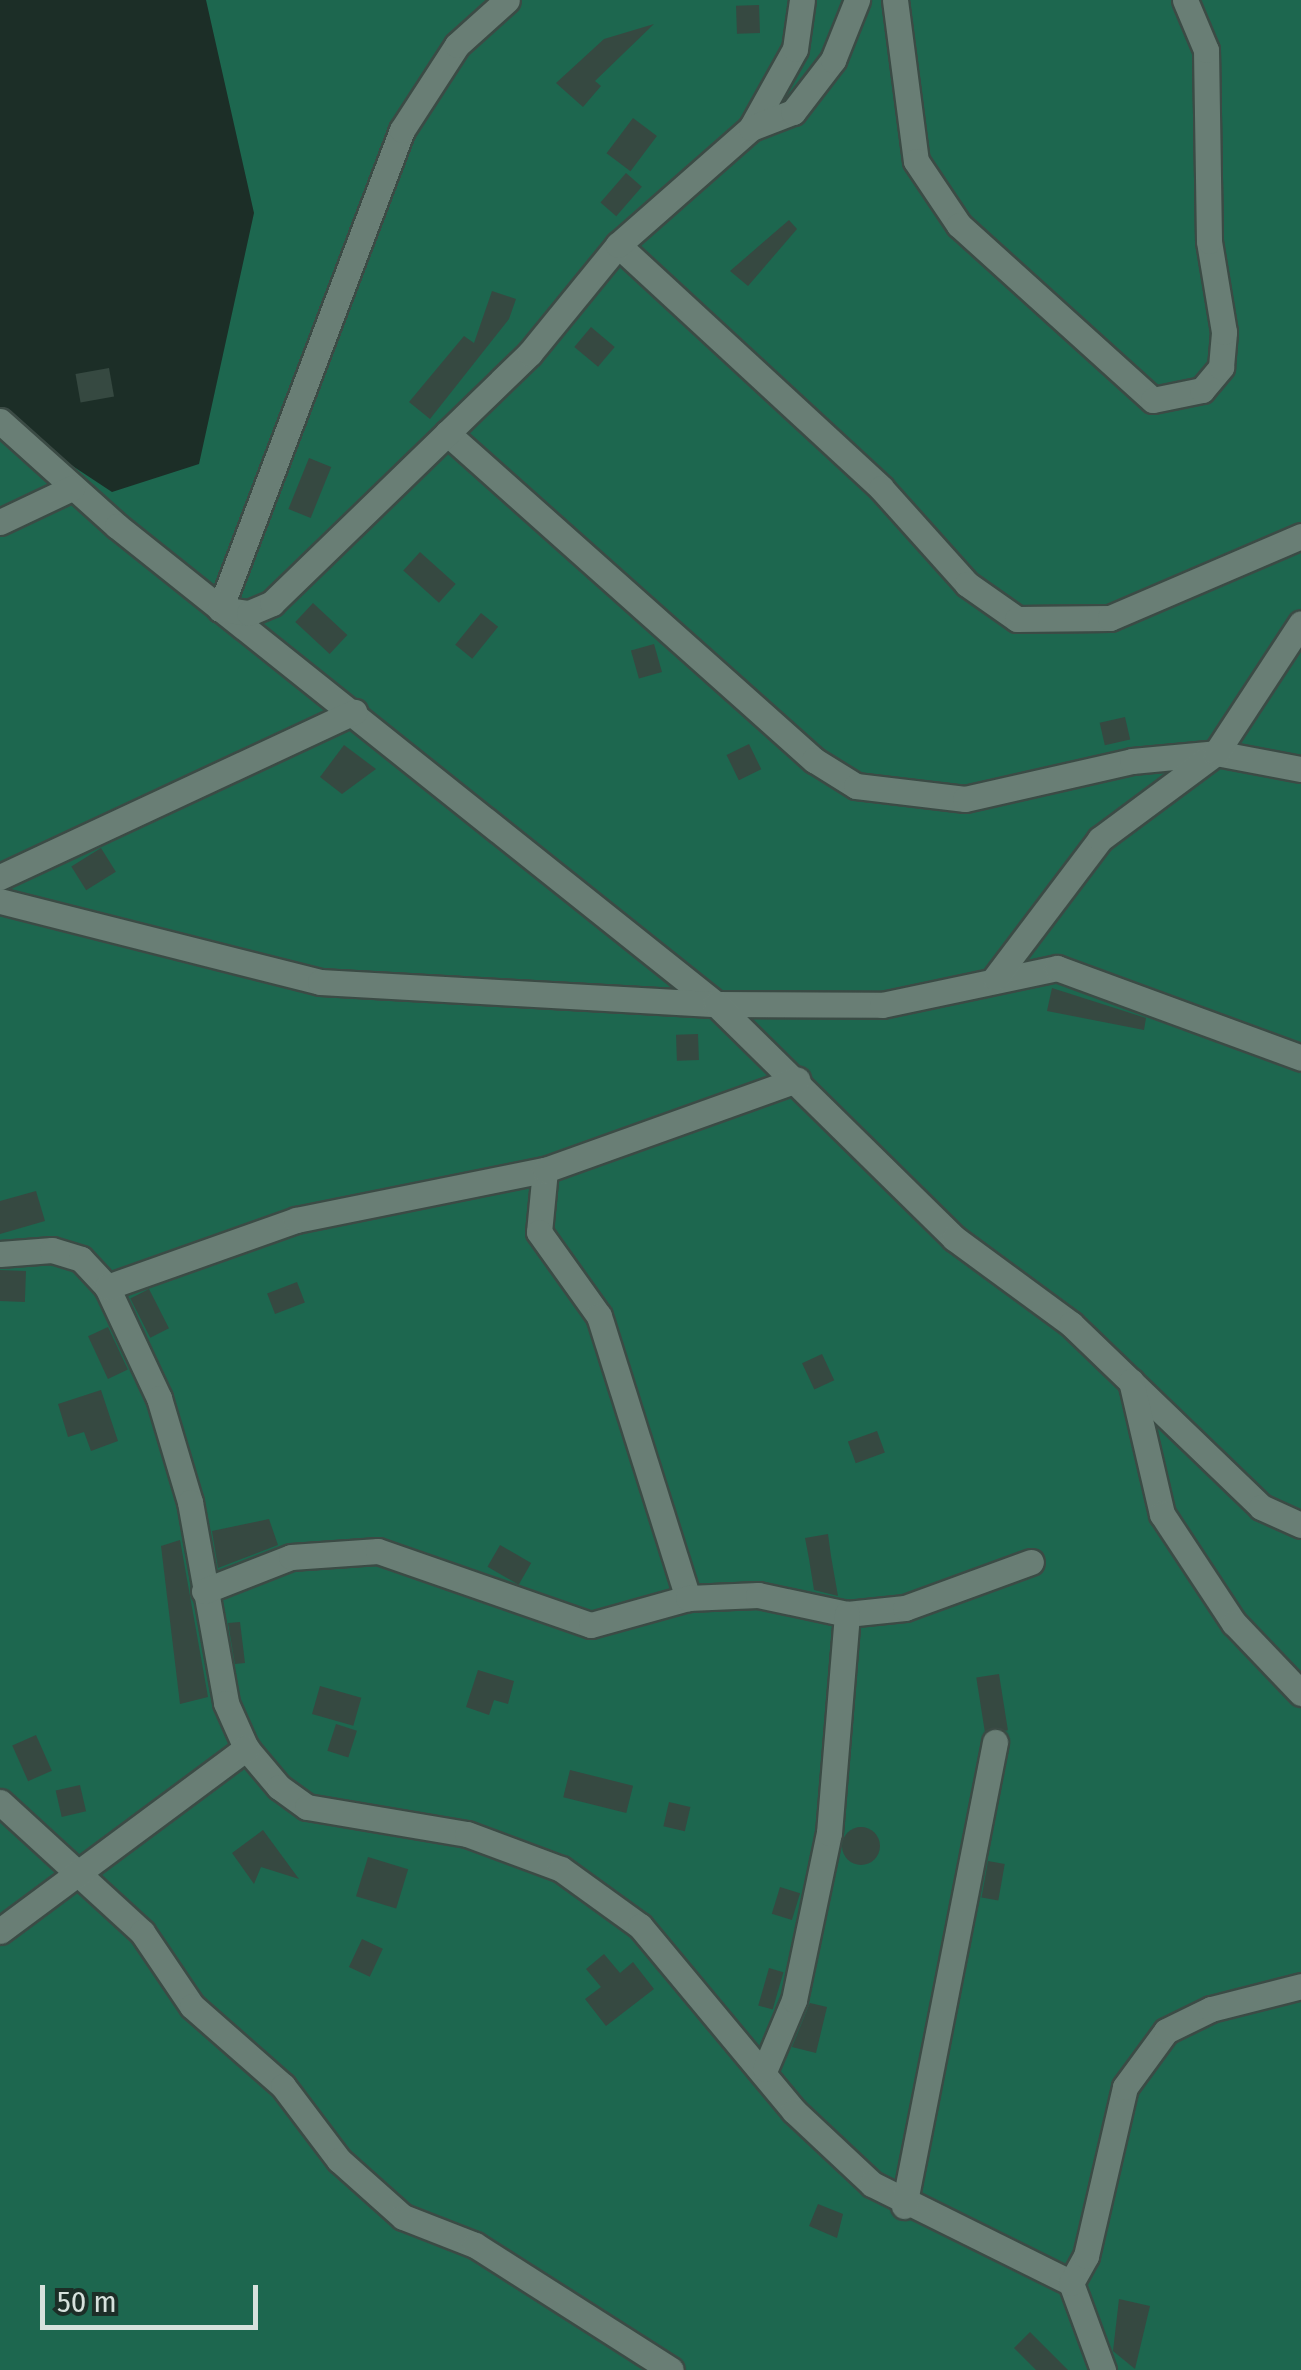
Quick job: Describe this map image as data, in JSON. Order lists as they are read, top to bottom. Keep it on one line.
{"scale_bar":"50 m"}
